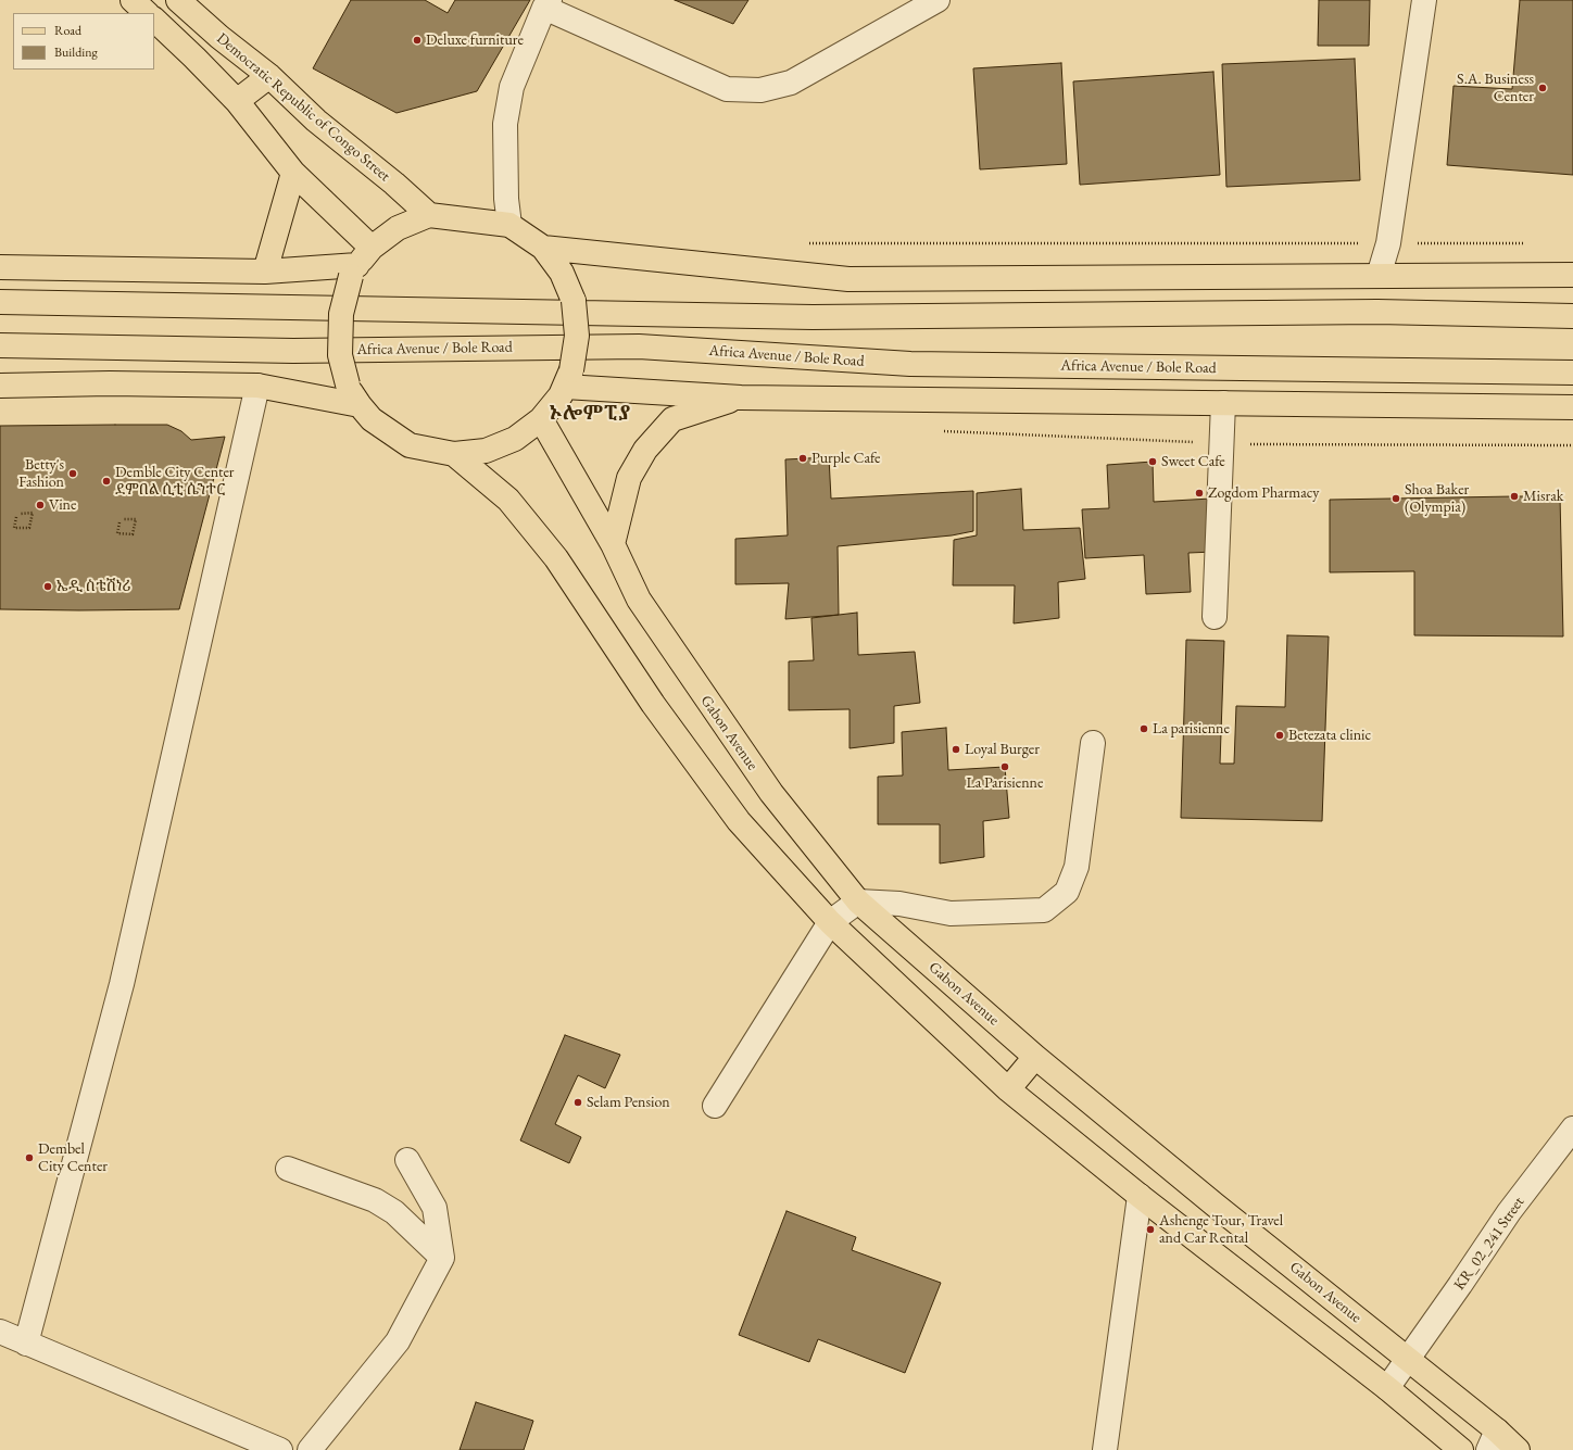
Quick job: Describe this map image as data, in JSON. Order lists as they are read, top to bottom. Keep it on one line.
{"streets":{"main road":["Democratic Republic of Congo Street","Africa Avenue / Bole Road","Gabon Avenue"],"street":["KR_02_241 Street"]},"crossings":[["Gabon Avenue","KR_02_241 Street"]],"districts":["ኦሎምፒያ"],"places":["Deluxe furniture","S.A. Business Center","Purple Cafe","Sweet Cafe","Betty's Fashion","Demble City Center ደምበል ሲቲ ሴንተር","Zogdom Pharmacy","Misrak","Shoa Baker (Olympia)","Vine","ኤዲ ስቴሽነሪ","La parisienne","Betezata clinic","Loyal Burger","La Parisienne","Selam Pension","Dembel City Center","Ashenge Tour, Travel and Car Rental"],"legend":["Road","Building"]}
